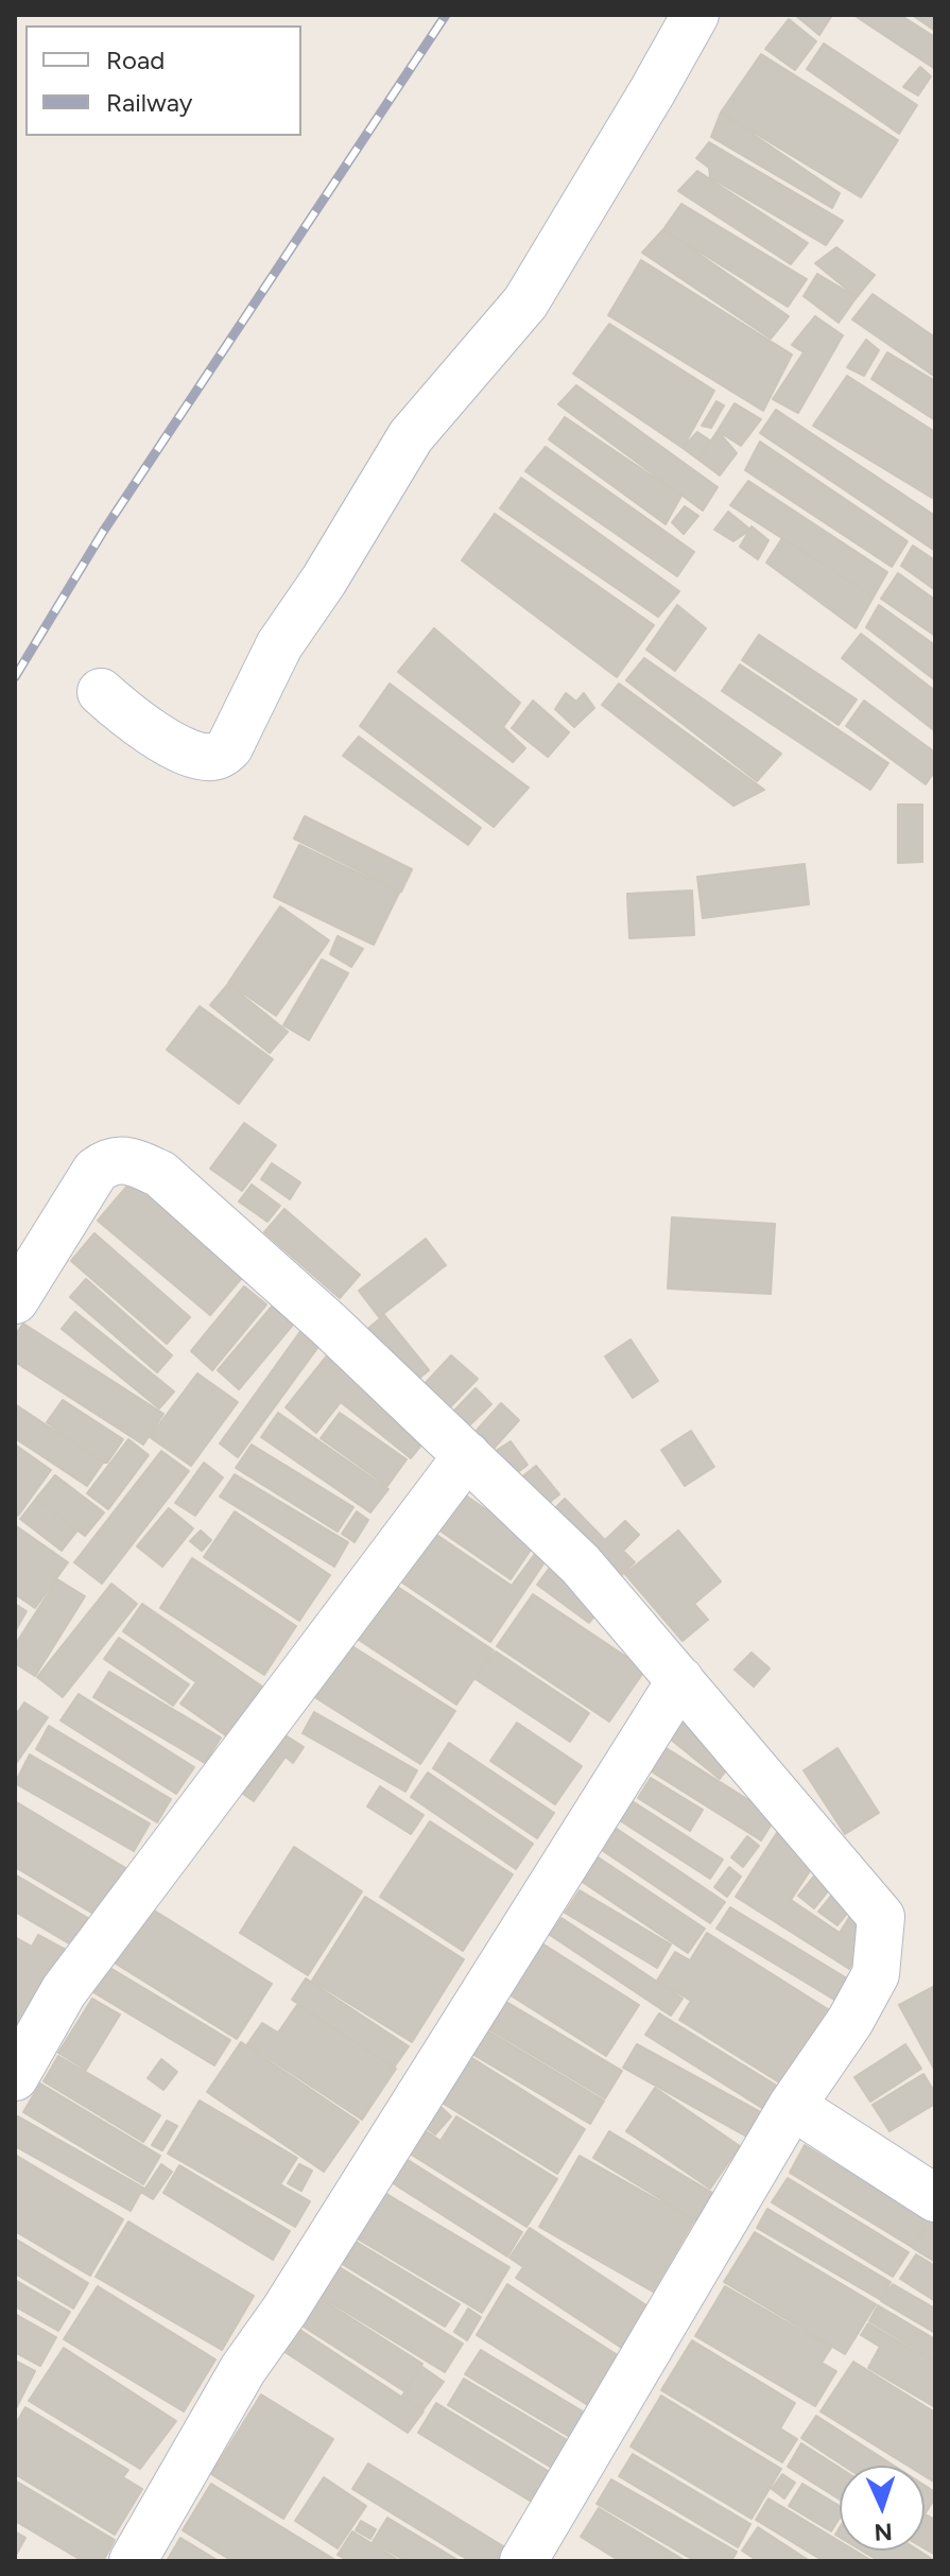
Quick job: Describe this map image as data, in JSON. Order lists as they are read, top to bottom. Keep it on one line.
{"legend":["Road","Railway"],"north":"bottom"}
